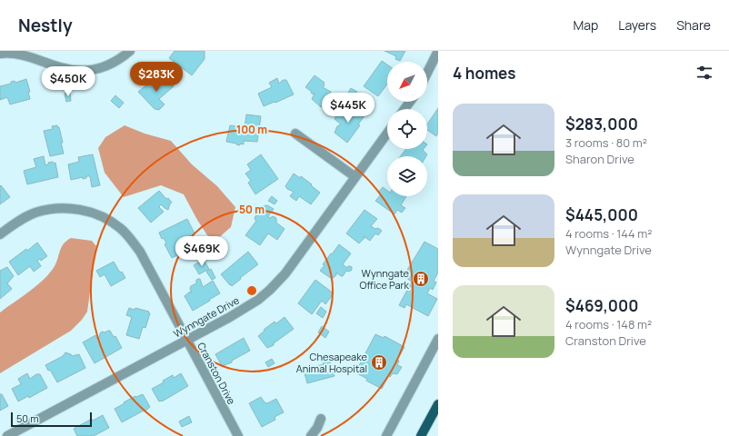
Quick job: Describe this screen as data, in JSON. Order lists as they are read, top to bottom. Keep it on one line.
{"streets":{"street":["Wynngate Drive","Cranston Drive"]},"crossings":[["Wynngate Drive","Cranston Drive"]],"places":{"building":["Wynngate Office Park","Chesapeake Animal Hospital"]},"scale_bar":"50 m","north":"bottom left","page":{"header":"Nestly","nav":["Map","Layers","Share"],"heading":"4 homes","price":["$283K","$450K","$445K","$469K"],"list":[{"name":"$283,000","note":"3 rooms · 80 m² · Sharon Drive"},{"name":"$445,000","note":"4 rooms · 144 m² · Wynngate Drive"},{"name":"$469,000","note":"4 rooms · 148 m² · Cranston Drive"}],"scale":"50 m"},"rings":["100 m","50 m"]}
